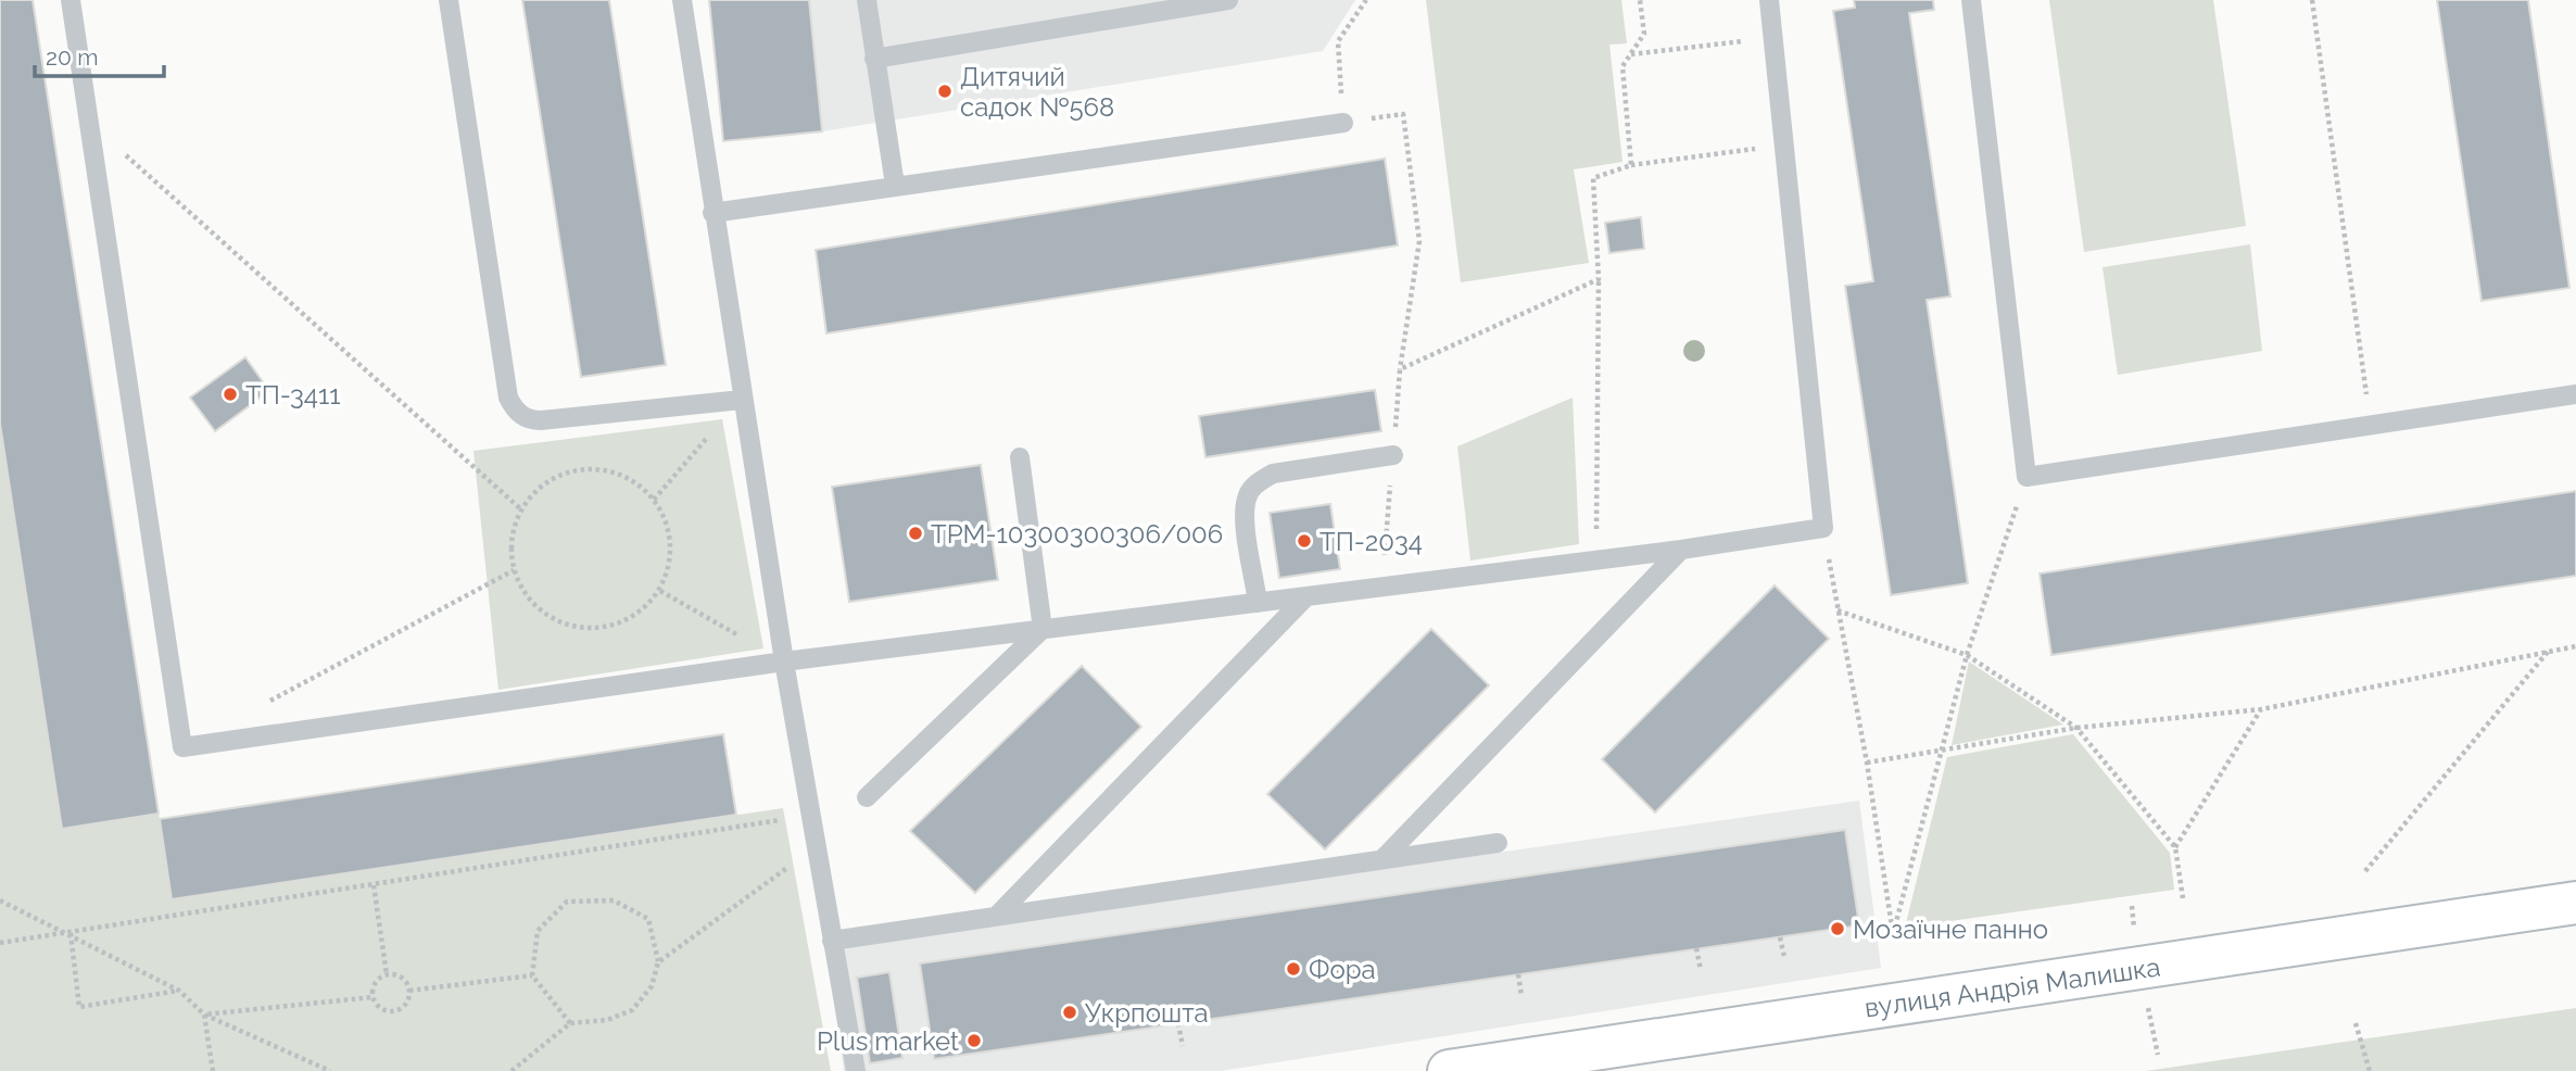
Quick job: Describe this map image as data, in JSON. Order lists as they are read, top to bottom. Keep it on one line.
{"streets":{"street":["вулиця Андрія Малишка"]},"places":["Дитячий садок №568","ТП-3411","ТРМ-10300300306/006","ТП-2034","Мозаїчне панно","Фора","Укрпошта","Plus market"],"scale_bar":"20 m"}
